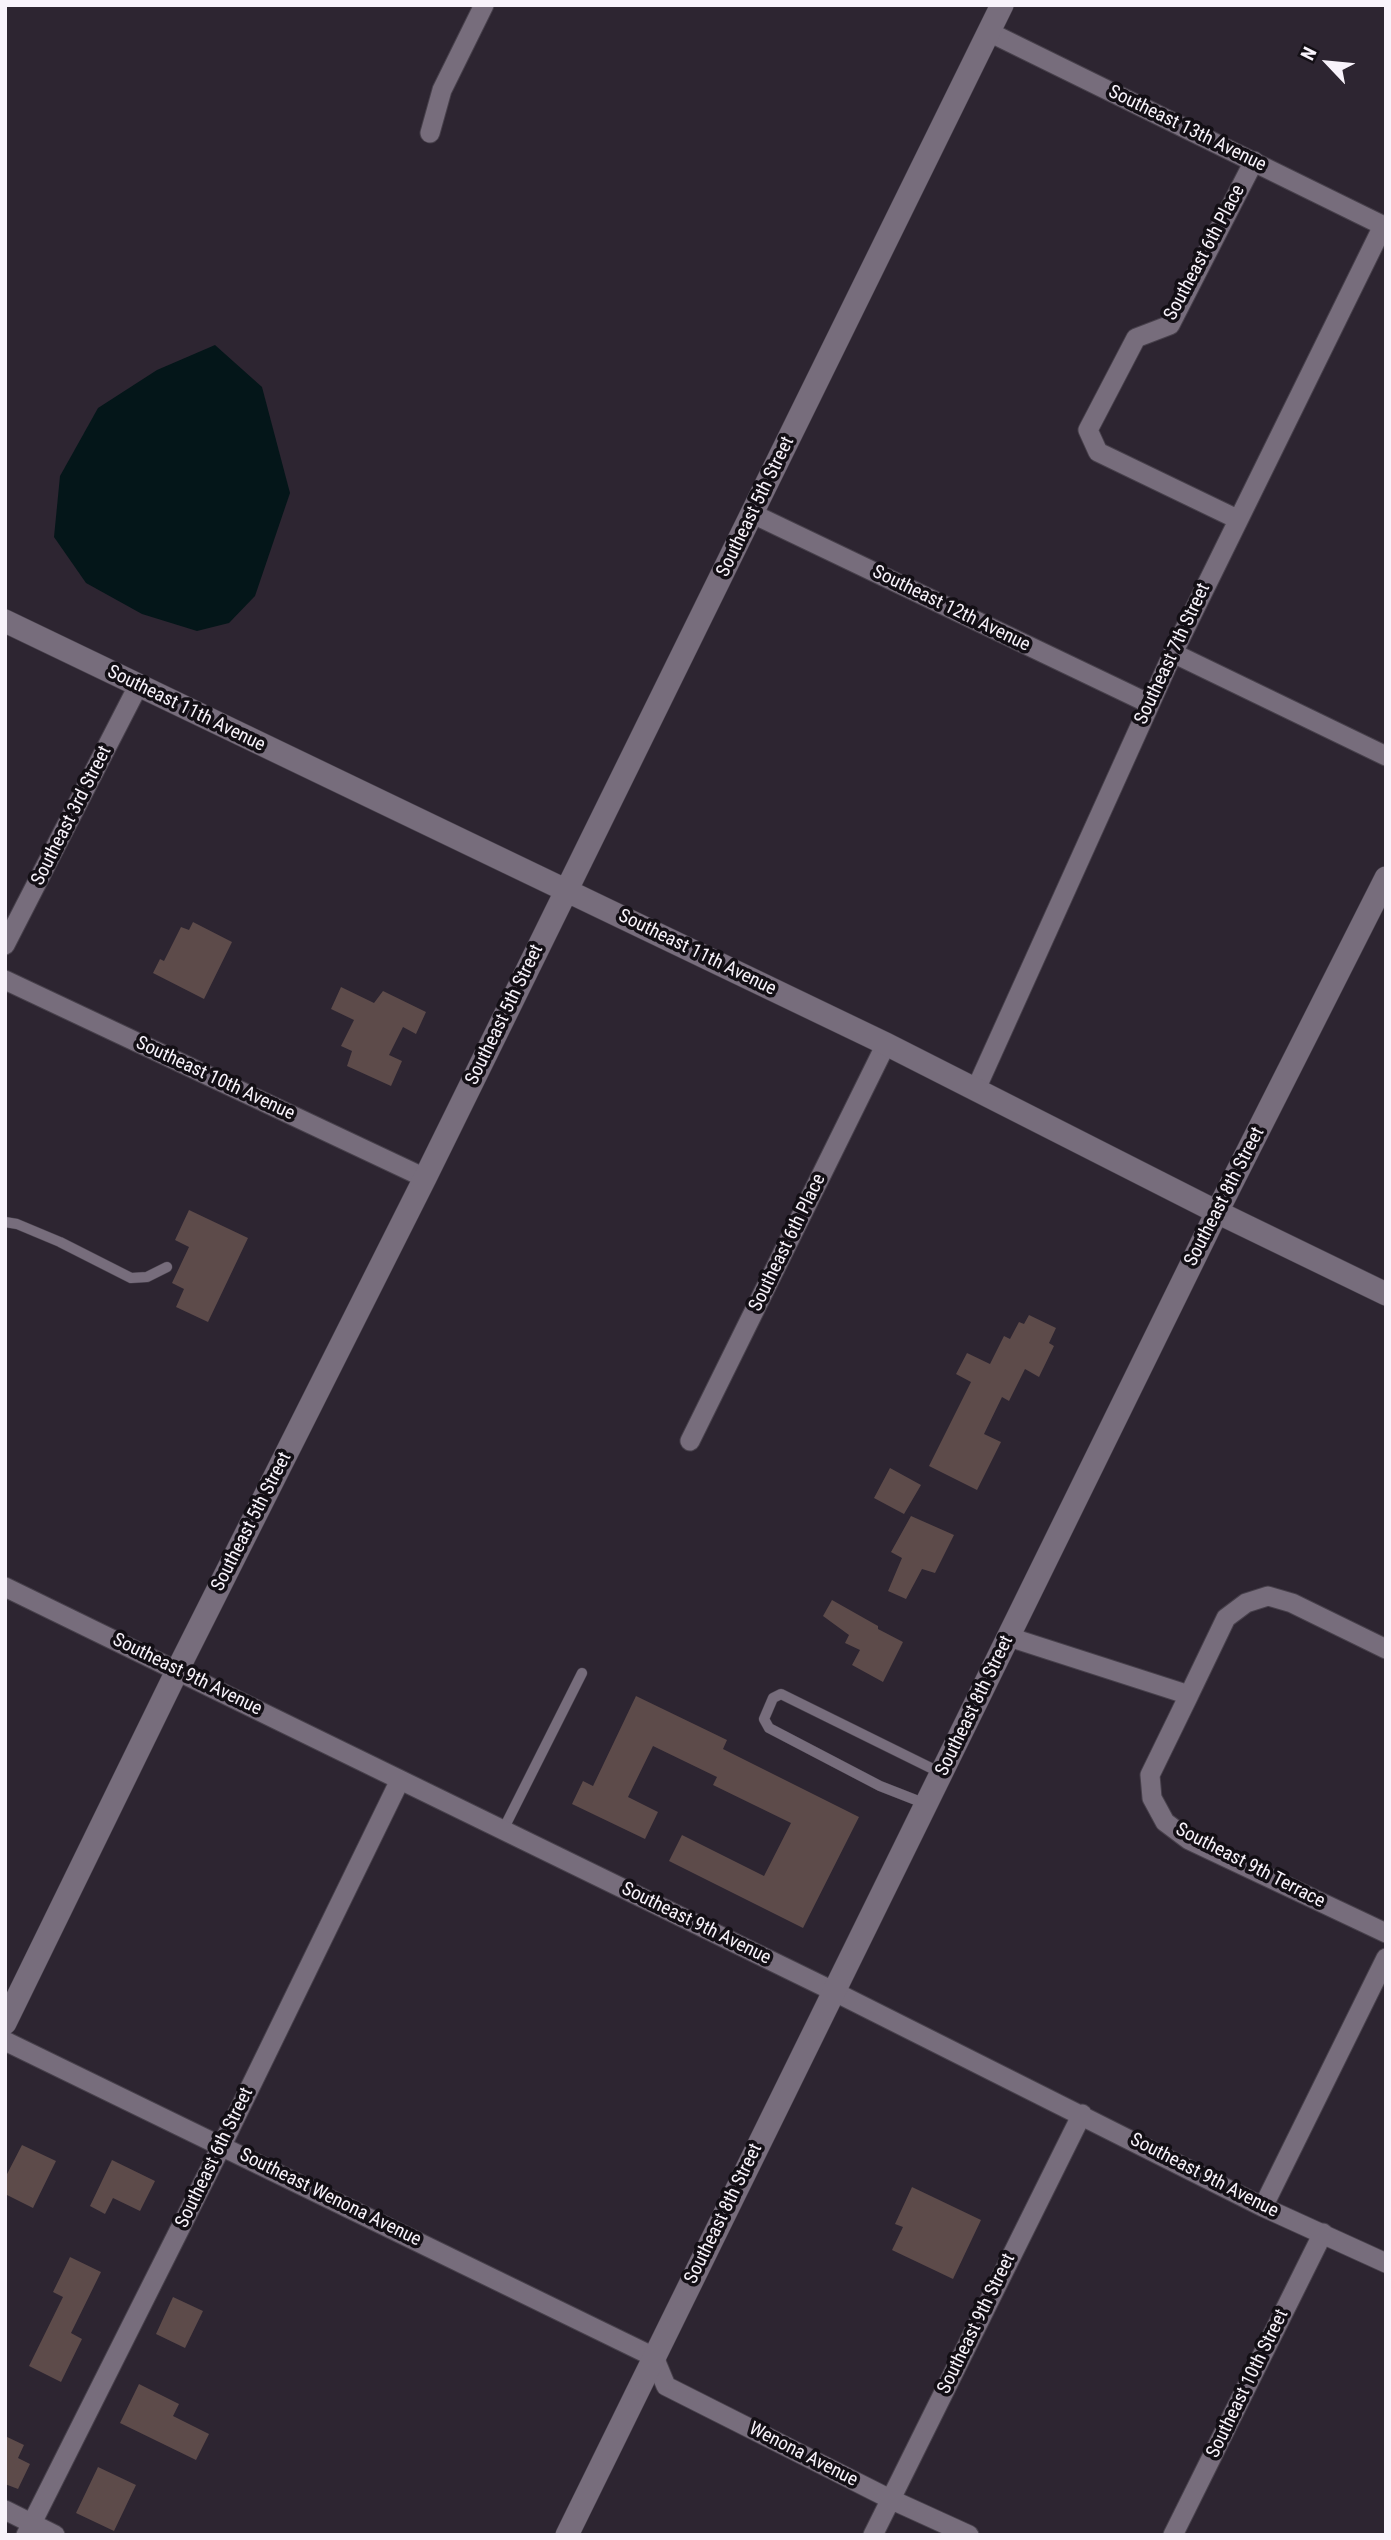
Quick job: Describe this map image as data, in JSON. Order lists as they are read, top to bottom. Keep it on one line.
{"streets":{"street":["Southeast 13th Avenue","Southeast 6th Place","Southeast 5th Street","Southeast 12th Avenue","Southeast 7th Street","Southeast 11th Avenue","Southeast 3rd Street","Southeast 10th Avenue","Southeast 8th Street","Southeast 9th Avenue","Southeast 9th Terrace","Southeast 6th Street","Southeast Wenona Avenue","Southeast 9th Street","Southeast 10th Street","Wenona Avenue"]},"crossings":[["Southeast 13th Avenue","Southeast 6th Place"],["Southeast 13th Avenue","Southeast 5th Street"],["Southeast 13th Avenue","Southeast 7th Street"],["Southeast 6th Place","Southeast 7th Street"],["Southeast 6th Place","Southeast 11th Avenue"],["Southeast 5th Street","Southeast 12th Avenue"],["Southeast 5th Street","Southeast 11th Avenue"],["Southeast 5th Street","Southeast 10th Avenue"],["Southeast 5th Street","Southeast 9th Avenue"],["Southeast 12th Avenue","Southeast 7th Street"],["Southeast 7th Street","Southeast 11th Avenue"],["Southeast 11th Avenue","Southeast 3rd Street"],["Southeast 11th Avenue","Southeast 8th Street"],["Southeast 8th Street","Southeast 9th Avenue"],["Southeast 8th Street","Southeast Wenona Avenue"],["Southeast 8th Street","Wenona Avenue"],["Southeast 9th Avenue","Southeast 6th Street"],["Southeast 9th Avenue","Southeast 9th Street"],["Southeast 9th Avenue","Southeast 10th Street"],["Southeast 6th Street","Southeast Wenona Avenue"],["Southeast Wenona Avenue","Wenona Avenue"],["Southeast 9th Street","Wenona Avenue"]],"north":"top left"}
